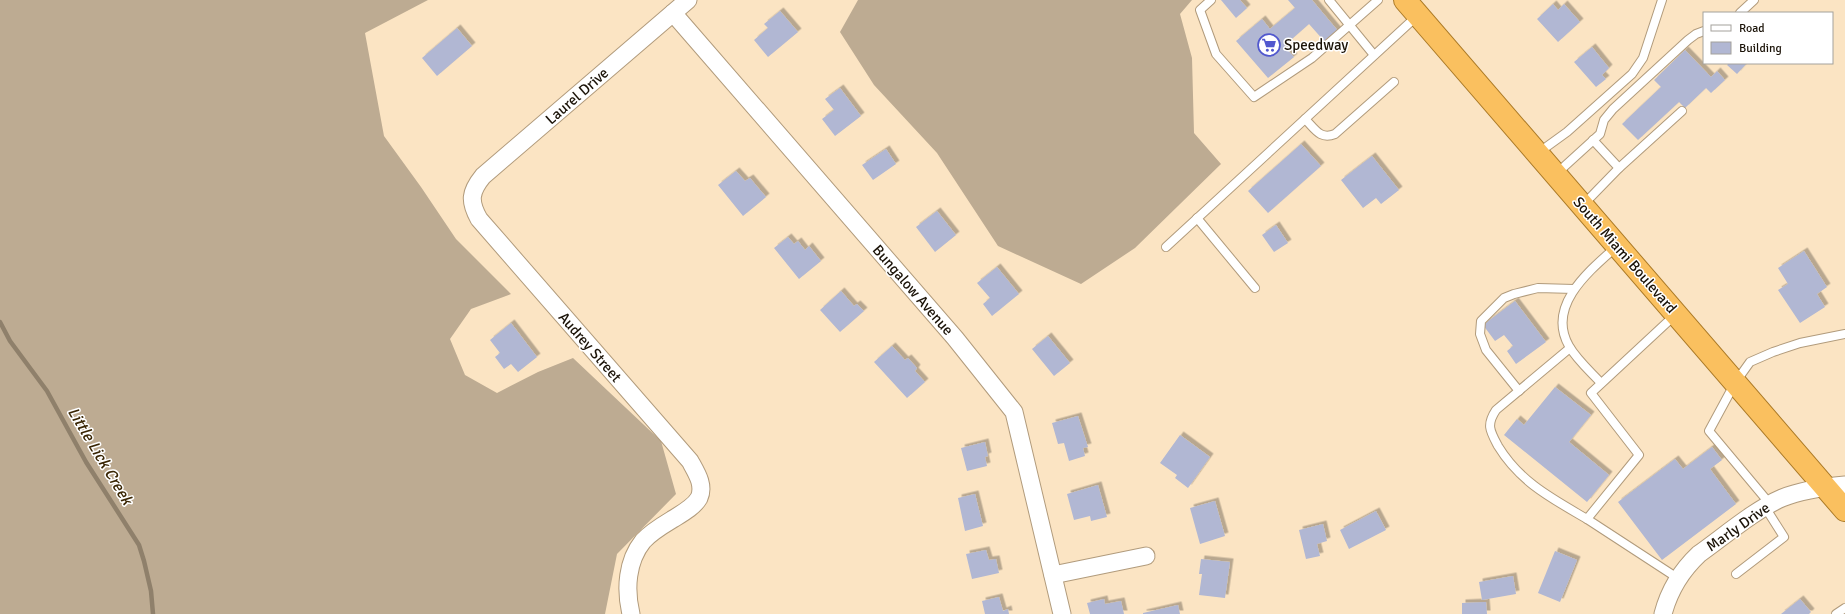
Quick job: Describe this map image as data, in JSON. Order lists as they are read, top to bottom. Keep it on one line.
{"streets":{"highway":["South Miami Boulevard"],"street":["Laurel Drive","Bungalow Avenue","Audrey Street","Marly Drive"]},"crossings":[["Laurel Drive","Bungalow Avenue"],["Laurel Drive","Audrey Street"],["South Miami Boulevard","Marly Drive"]],"water":["Little Lick Creek"],"places":{"supermarket":["Speedway"]},"legend":["Road","Building"]}
